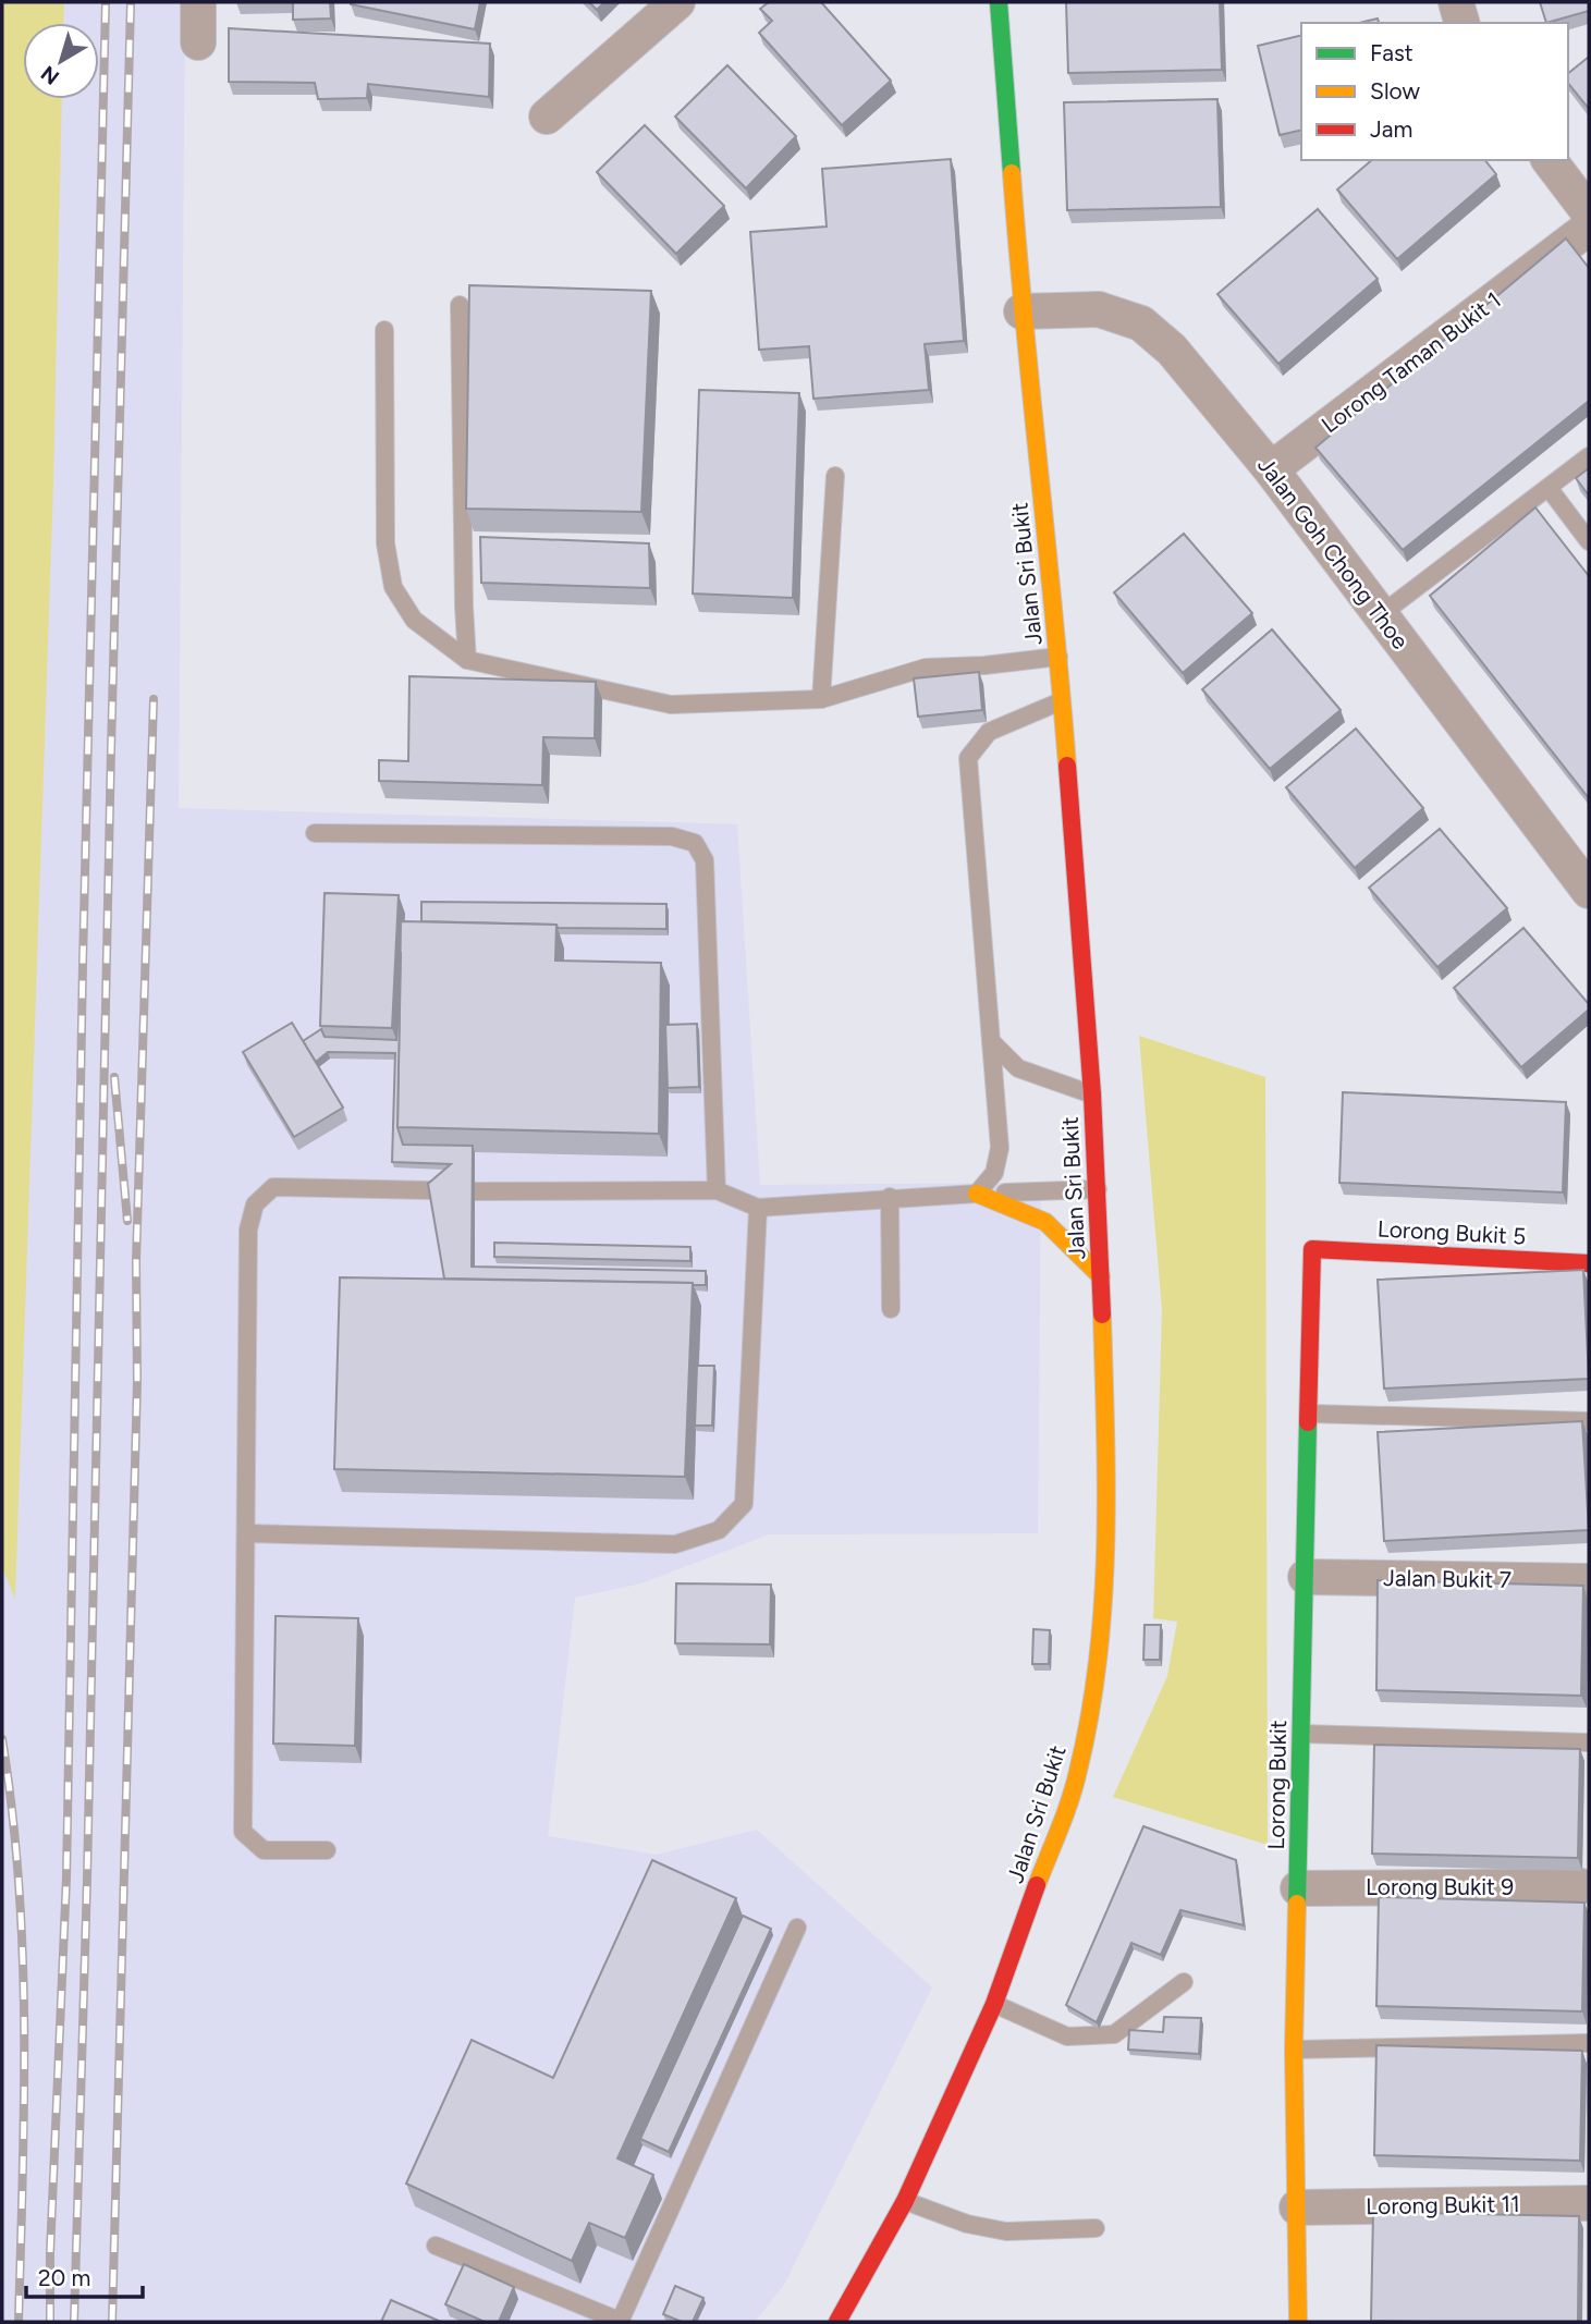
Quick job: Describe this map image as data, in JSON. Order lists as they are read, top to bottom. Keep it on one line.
{"streets":{"street":["Lorong Taman Bukit 1","Jalan Goh Chong Thoe","Jalan Sri Bukit","Lorong Bukit 5","Jalan Bukit 7","Lorong Bukit","Lorong Bukit 9","Lorong Bukit 11"]},"crossings":[["Lorong Taman Bukit 1","Jalan Goh Chong Thoe"],["Jalan Goh Chong Thoe","Jalan Sri Bukit"],["Lorong Bukit 5","Lorong Bukit"],["Jalan Bukit 7","Lorong Bukit"],["Lorong Bukit","Lorong Bukit 9"],["Lorong Bukit","Lorong Bukit 11"]],"legend":["Fast","Slow","Jam"],"scale_bar":"20 m","north":"bottom left"}
